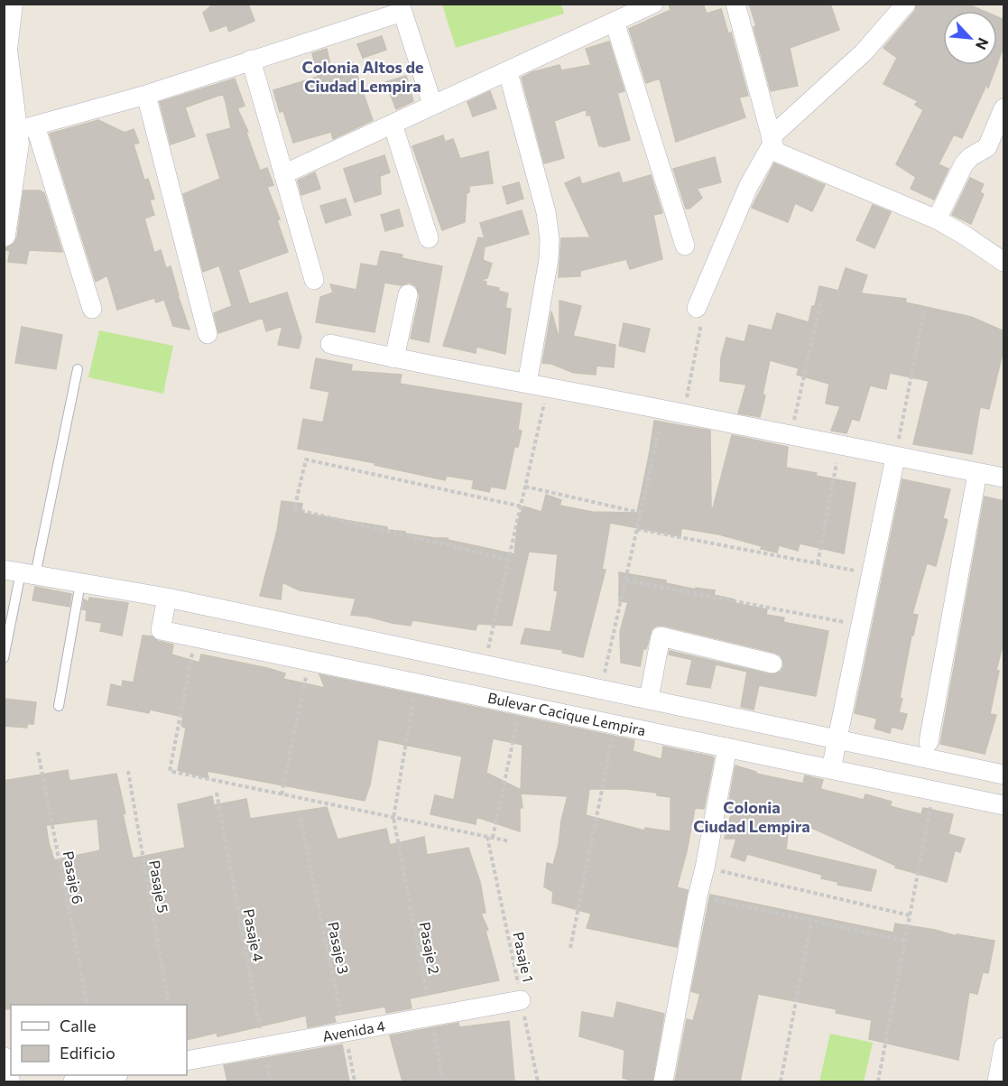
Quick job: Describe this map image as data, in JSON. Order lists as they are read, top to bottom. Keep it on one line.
{"streets":{"street":["Bulevar Cacique Lempira","Avenida 4"],"path":["Pasaje 6","Pasaje 5","Pasaje 4","Pasaje 3","Pasaje 2","Pasaje 1"]},"crossings":[["Pasaje 4","Avenida 4"],["Pasaje 3","Avenida 4"],["Pasaje 2","Avenida 4"],["Pasaje 1","Avenida 4"]],"districts":["Colonia Altos de Ciudad Lempira","Colonia Ciudad Lempira"],"legend":["Calle","Edificio"],"north":"bottom right"}
